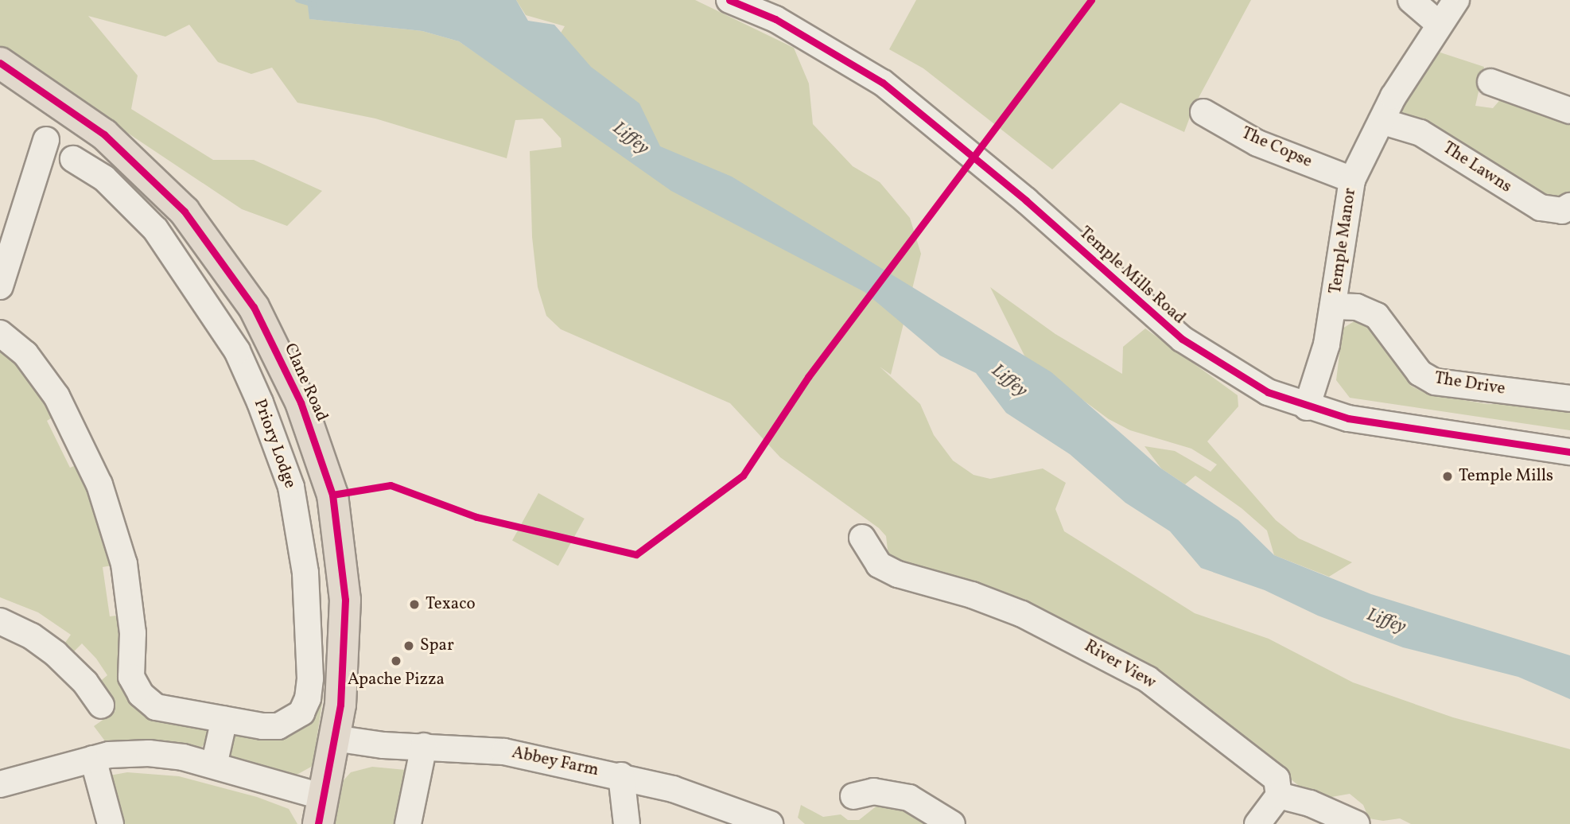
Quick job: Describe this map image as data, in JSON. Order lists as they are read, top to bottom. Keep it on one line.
{"streets":{"main road":["Clane Road"],"street":["The Copse","The Lawns","Temple Manor","Temple Mills Road","The Drive","Priory Lodge","River View","Abbey Farm"]},"crossings":[["The Copse","Temple Manor"],["The Lawns","Temple Manor"],["Temple Manor","Temple Mills Road"],["Temple Manor","The Drive"],["Clane Road","Abbey Farm"]],"water":["Liffey"],"places":["Temple Mills","Texaco","Spar","Apache Pizza"]}
